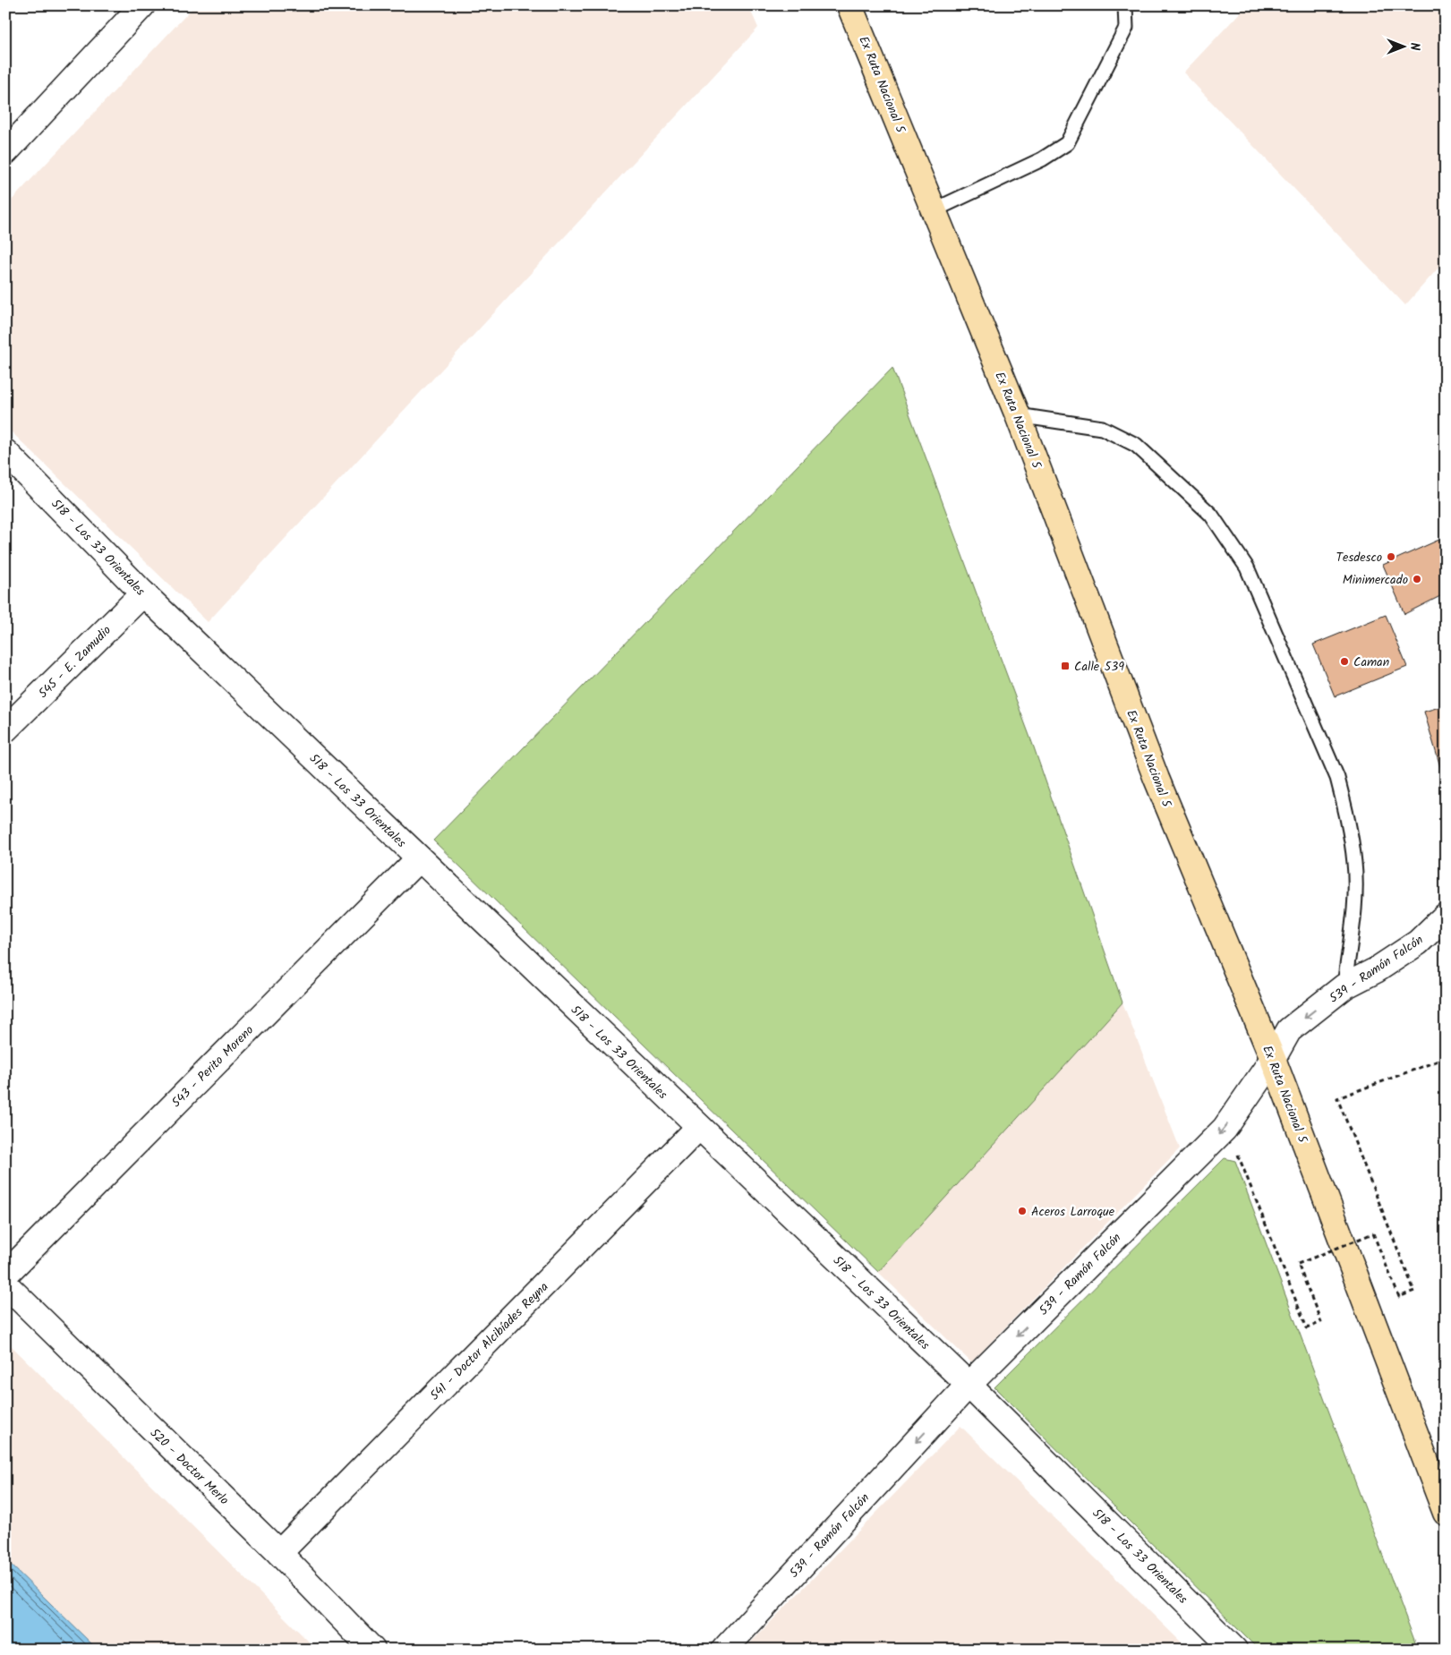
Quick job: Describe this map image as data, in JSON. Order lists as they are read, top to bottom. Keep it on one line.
{"streets":{"main road":["Ex Ruta Nacional 5"],"street":["518 - Los 33 Orientales","545 - E. Zamudio","539 - Ramón Falcón","543 - Perito Moreno","541 - Doctor Alcibíades Reyna","520 - Doctor Merlo"]},"crossings":[["Ex Ruta Nacional 5","539 - Ramón Falcón"],["518 - Los 33 Orientales","545 - E. Zamudio"],["518 - Los 33 Orientales","539 - Ramón Falcón"],["518 - Los 33 Orientales","543 - Perito Moreno"],["518 - Los 33 Orientales","541 - Doctor Alcibíades Reyna"],["541 - Doctor Alcibíades Reyna","520 - Doctor Merlo"]],"one_way":["539 - Ramón Falcón"],"places":{"other":["Tesdesco","Minimercado","Caman","Aceros Larroque"],"transit":["Calle 539"]},"north":"right"}
